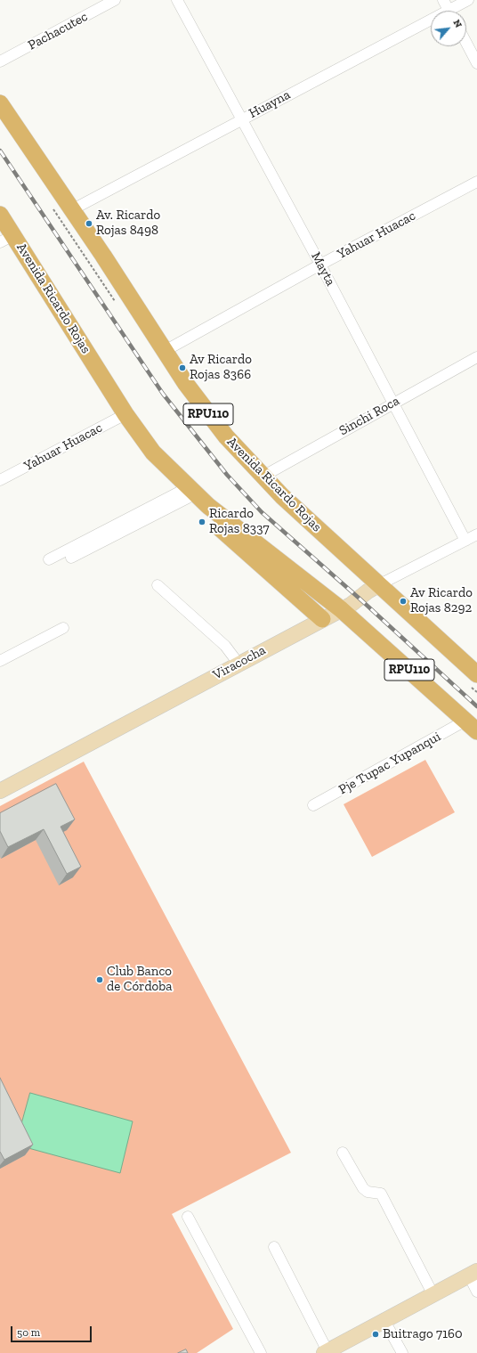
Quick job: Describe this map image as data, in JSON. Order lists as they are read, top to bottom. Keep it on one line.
{"streets":{"main road":["Avenida Ricardo Rojas","RPU110","Viracocha"],"street":["Pachacutec","Huayna","Yahuar Huacac","Mayta","Sinchi Roca","Pje Tupac Yupanqui"]},"crossings":[["Huayna","Mayta"],["Huayna","Avenida Ricardo Rojas"],["Yahuar Huacac","Mayta"],["Yahuar Huacac","Avenida Ricardo Rojas"],["Mayta","Sinchi Roca"],["Mayta","Viracocha"],["Avenida Ricardo Rojas","Sinchi Roca"],["Avenida Ricardo Rojas","Viracocha"],["Avenida Ricardo Rojas","Pje Tupac Yupanqui"]],"places":["Av. Ricardo Rojas 8498","Av Ricardo Rojas 8366","Ricardo Rojas 8337","Av Ricardo Rojas 8292","Club Banco de Córdoba","Buitrago 7160"],"scale_bar":"50 m","north":"top right"}
